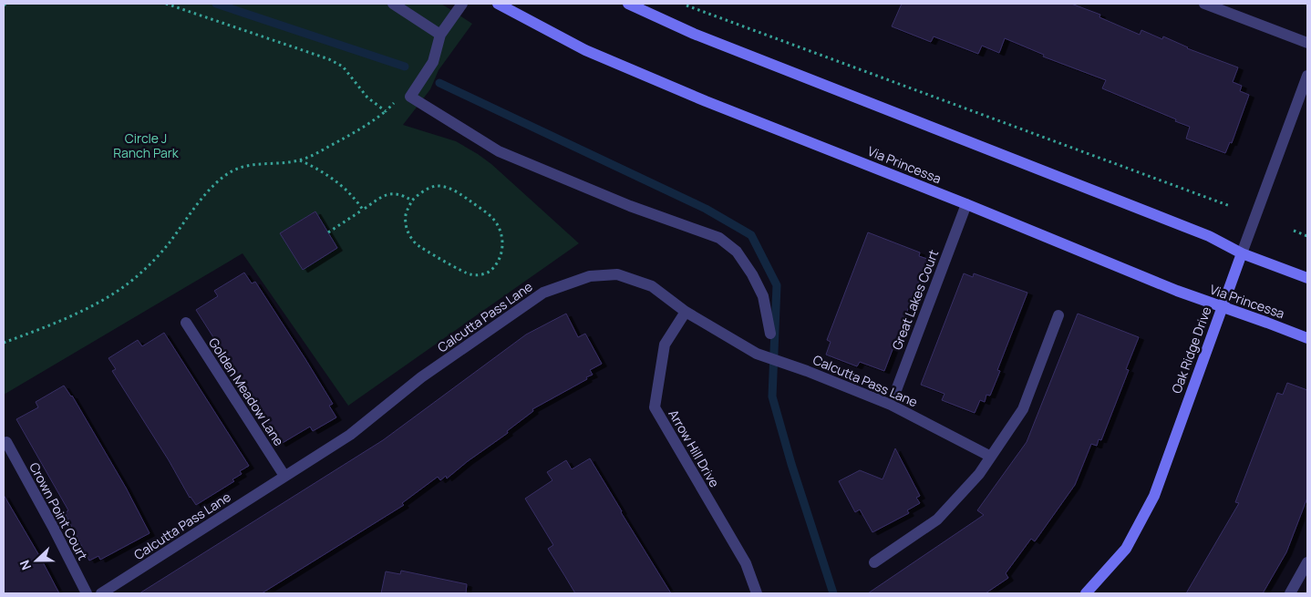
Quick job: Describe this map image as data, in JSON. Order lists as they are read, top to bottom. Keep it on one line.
{"streets":{"street":["Via Princessa","Great Lakes Court","Calcutta Pass Lane","Oak Ridge Drive","Golden Meadow Lane","Arrow Hill Drive","Crown Point Court"]},"crossings":[["Via Princessa","Great Lakes Court"],["Via Princessa","Oak Ridge Drive"],["Great Lakes Court","Calcutta Pass Lane"],["Calcutta Pass Lane","Golden Meadow Lane"],["Calcutta Pass Lane","Arrow Hill Drive"]],"parks":["Circle J Ranch Park"],"north":"left"}
